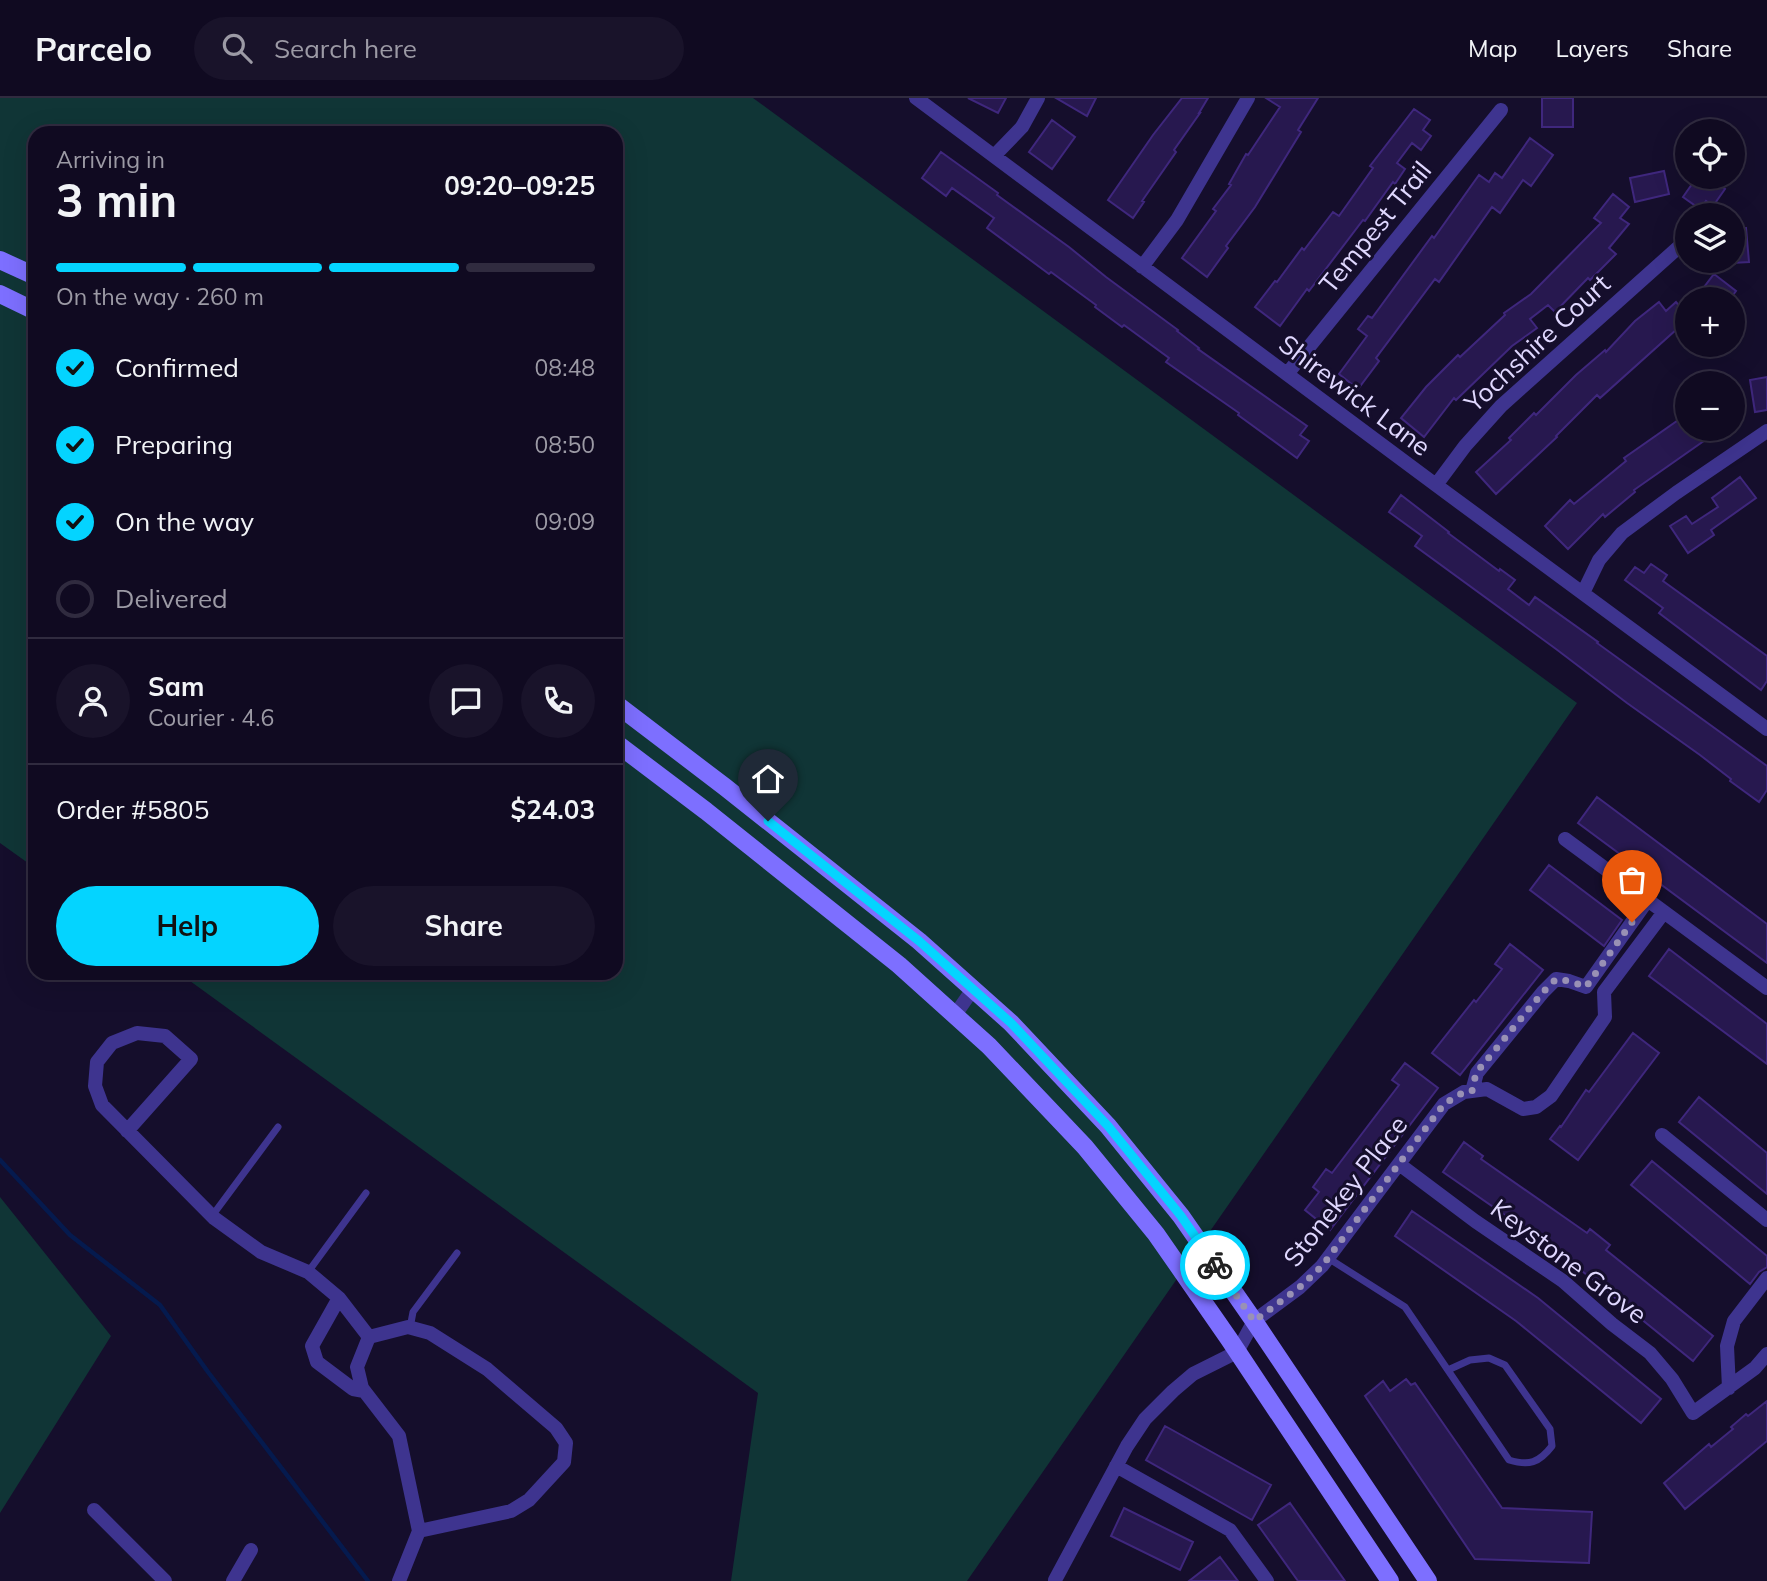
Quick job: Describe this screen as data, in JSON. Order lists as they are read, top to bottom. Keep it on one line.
{"streets":{"street":["Tempest Trail","Yochshire Court","Shirewick Lane","Stonekey Place","Keystone Grove"]},"crossings":[["Tempest Trail","Shirewick Lane"],["Yochshire Court","Shirewick Lane"],["Stonekey Place","Keystone Grove"]],"page":{"header":"Parcelo","search":"Search here","nav":["Map","Layers","Share"],"map_buttons":["+","−"],"heading":["3 min","Arriving in","09:20–09:25"],"panel":["Sam","Courier · 4.6","Order #5805","$24.03"],"bar":"On the way · 260 m","list":[["Confirmed","08:48"],["Preparing","08:50"],["On the way","09:09"],"Delivered"],"buttons":["Help","Share"]}}
